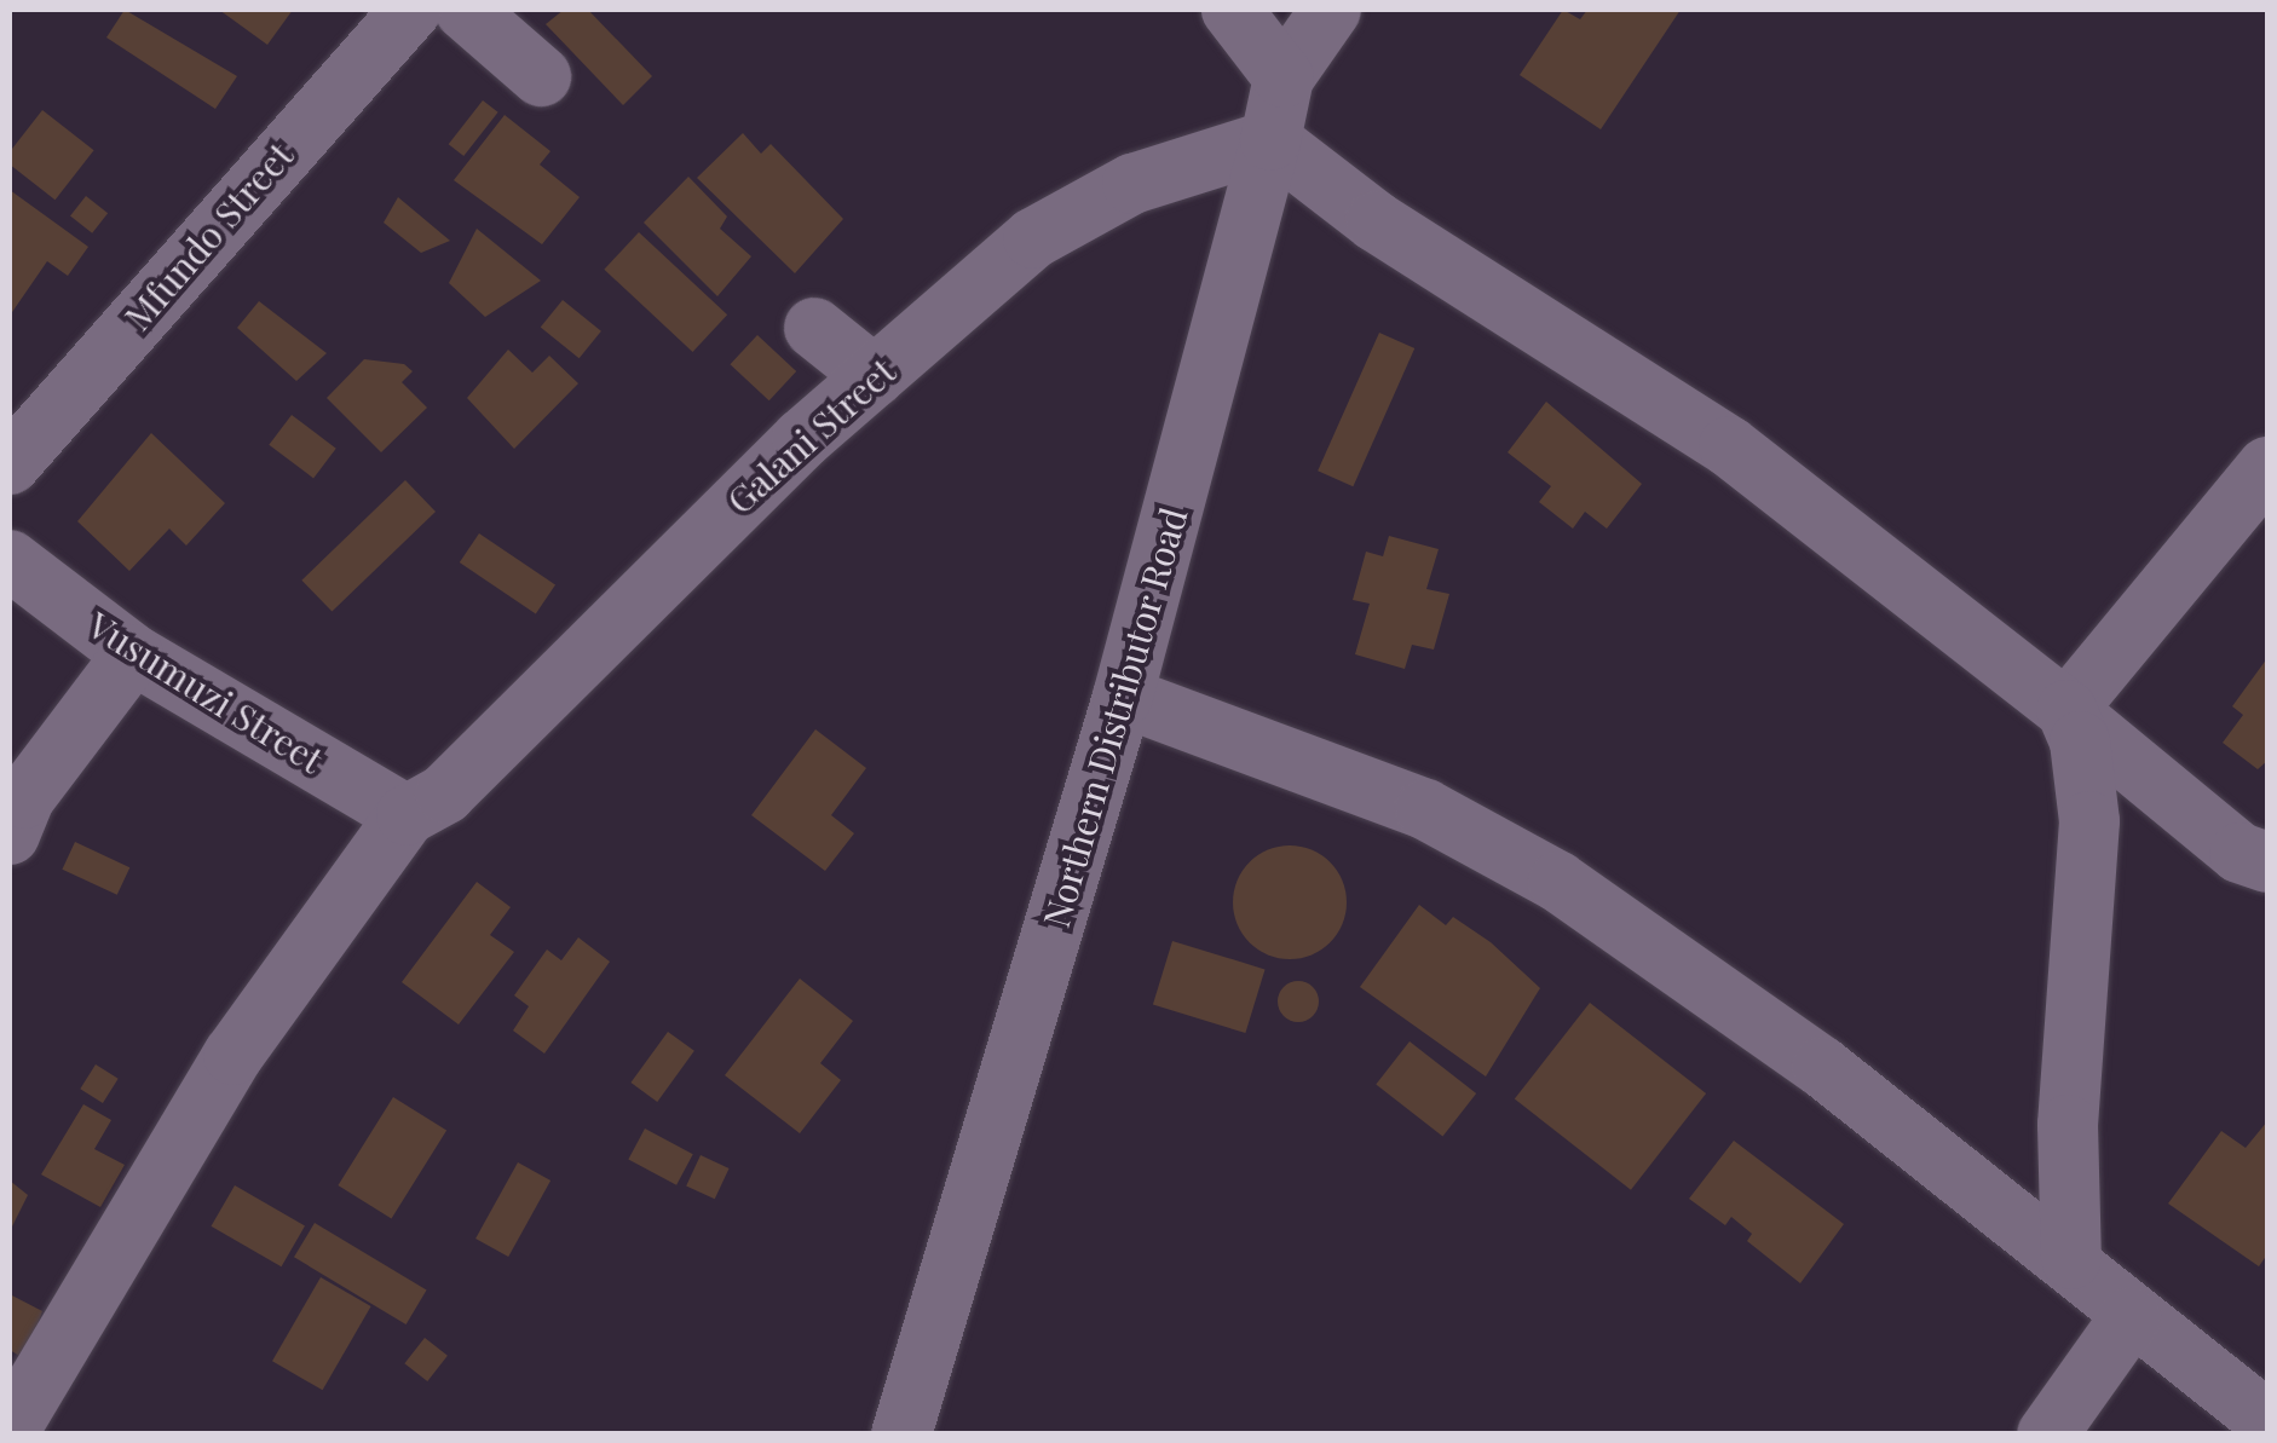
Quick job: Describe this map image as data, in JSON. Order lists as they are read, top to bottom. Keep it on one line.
{"streets":{"street":["Mfundo Street","Galani Street","Vusumuzi Street","Northern Distributor Road"]},"crossings":[["Galani Street","Vusumuzi Street"],["Galani Street","Northern Distributor Road"]]}
